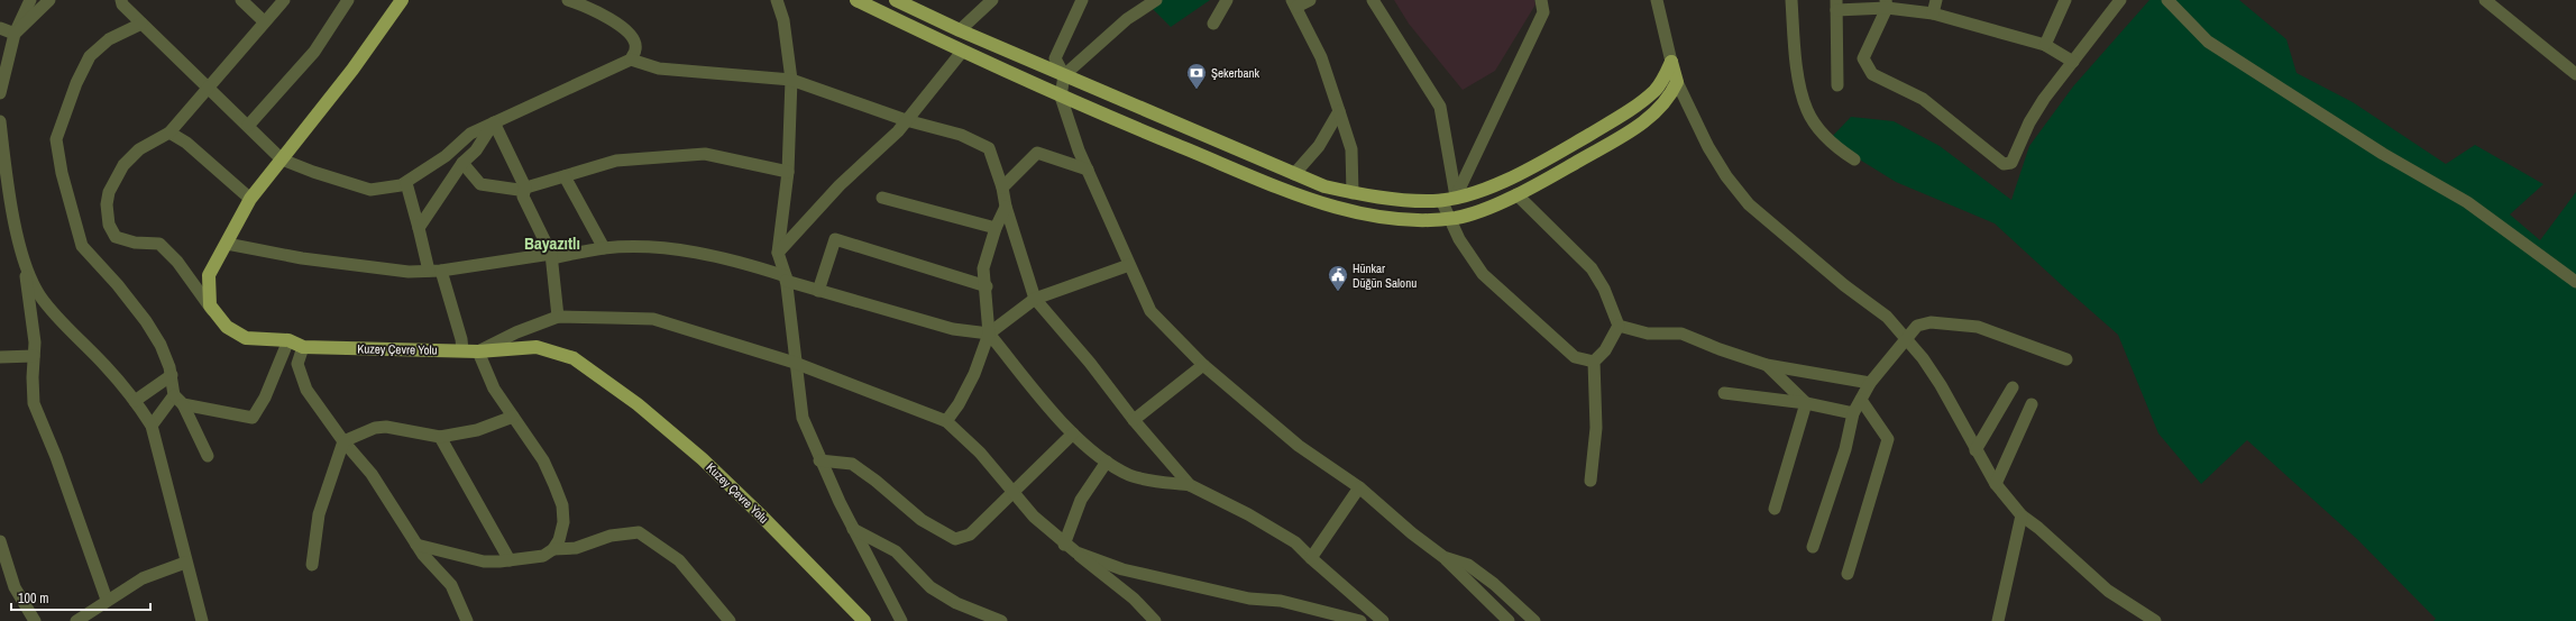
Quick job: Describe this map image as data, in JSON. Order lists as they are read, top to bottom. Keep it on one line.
{"streets":{"main road":["Kuzey Çevre Yolu"]},"districts":["Bayazıtlı"],"places":{"bank":["Şekerbank"],"public building":["Hünkar Düğün Salonu"]},"scale_bar":"100 m"}
